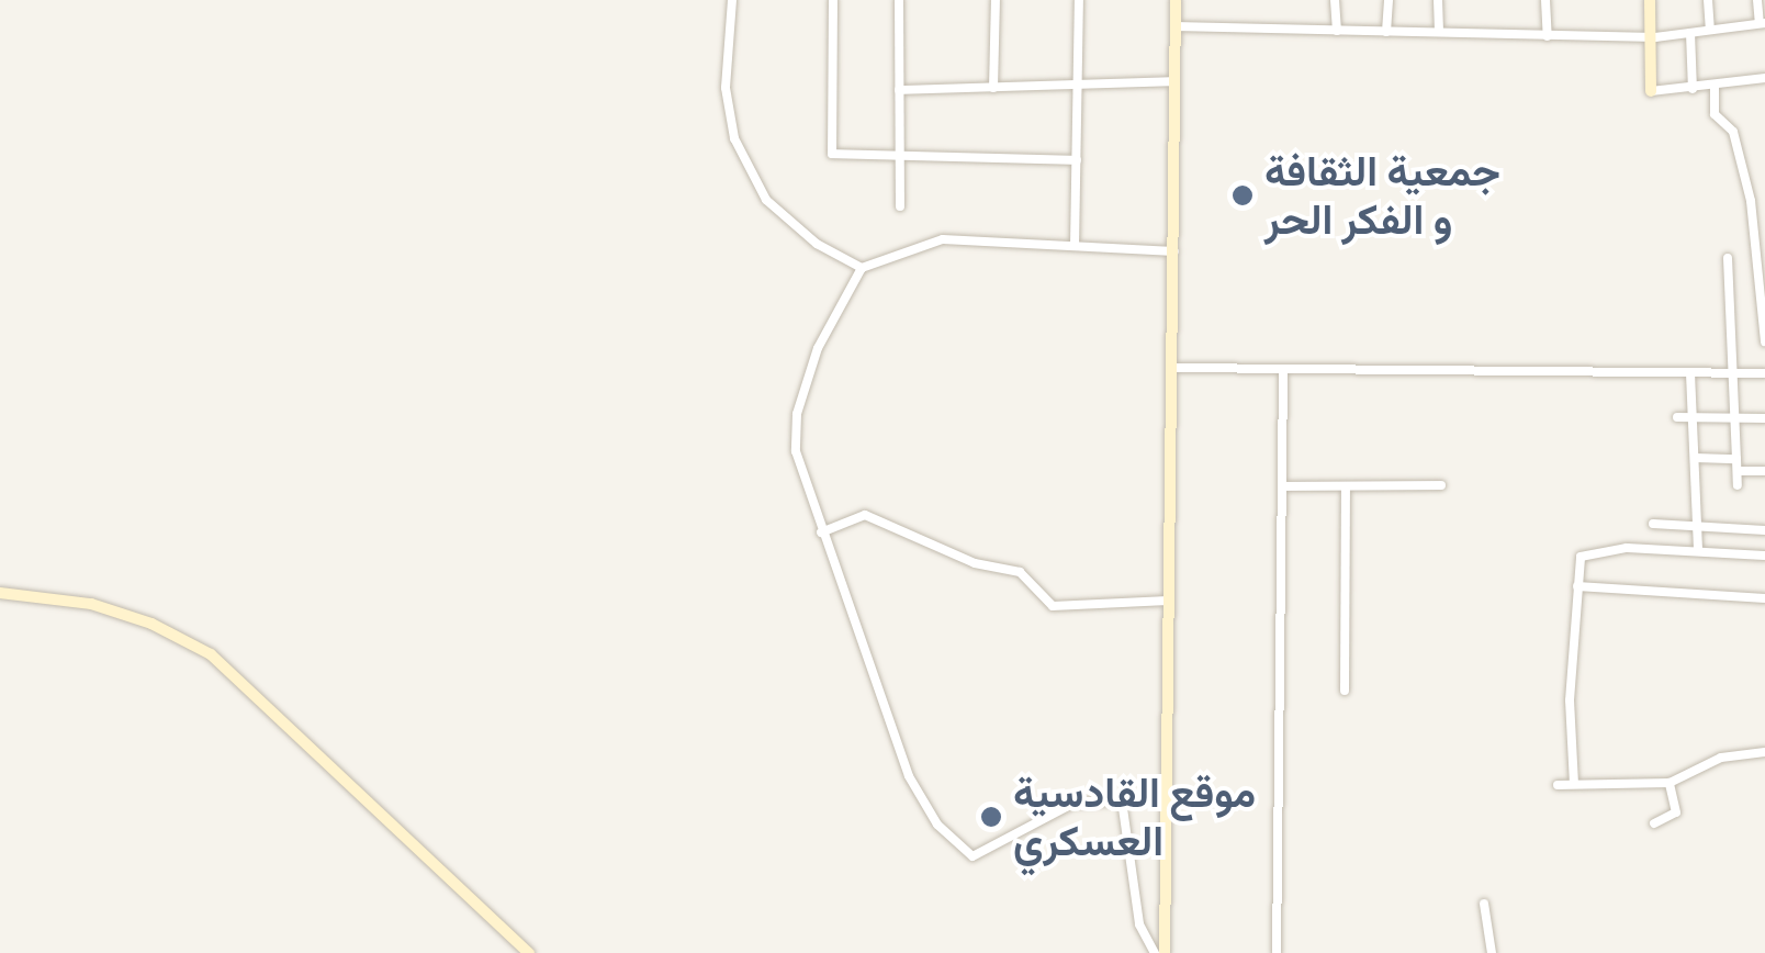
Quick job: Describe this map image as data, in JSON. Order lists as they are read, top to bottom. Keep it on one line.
{"places":["جمعية الثقافة و الفكر الحر","موقع القادسية العسكري"]}
